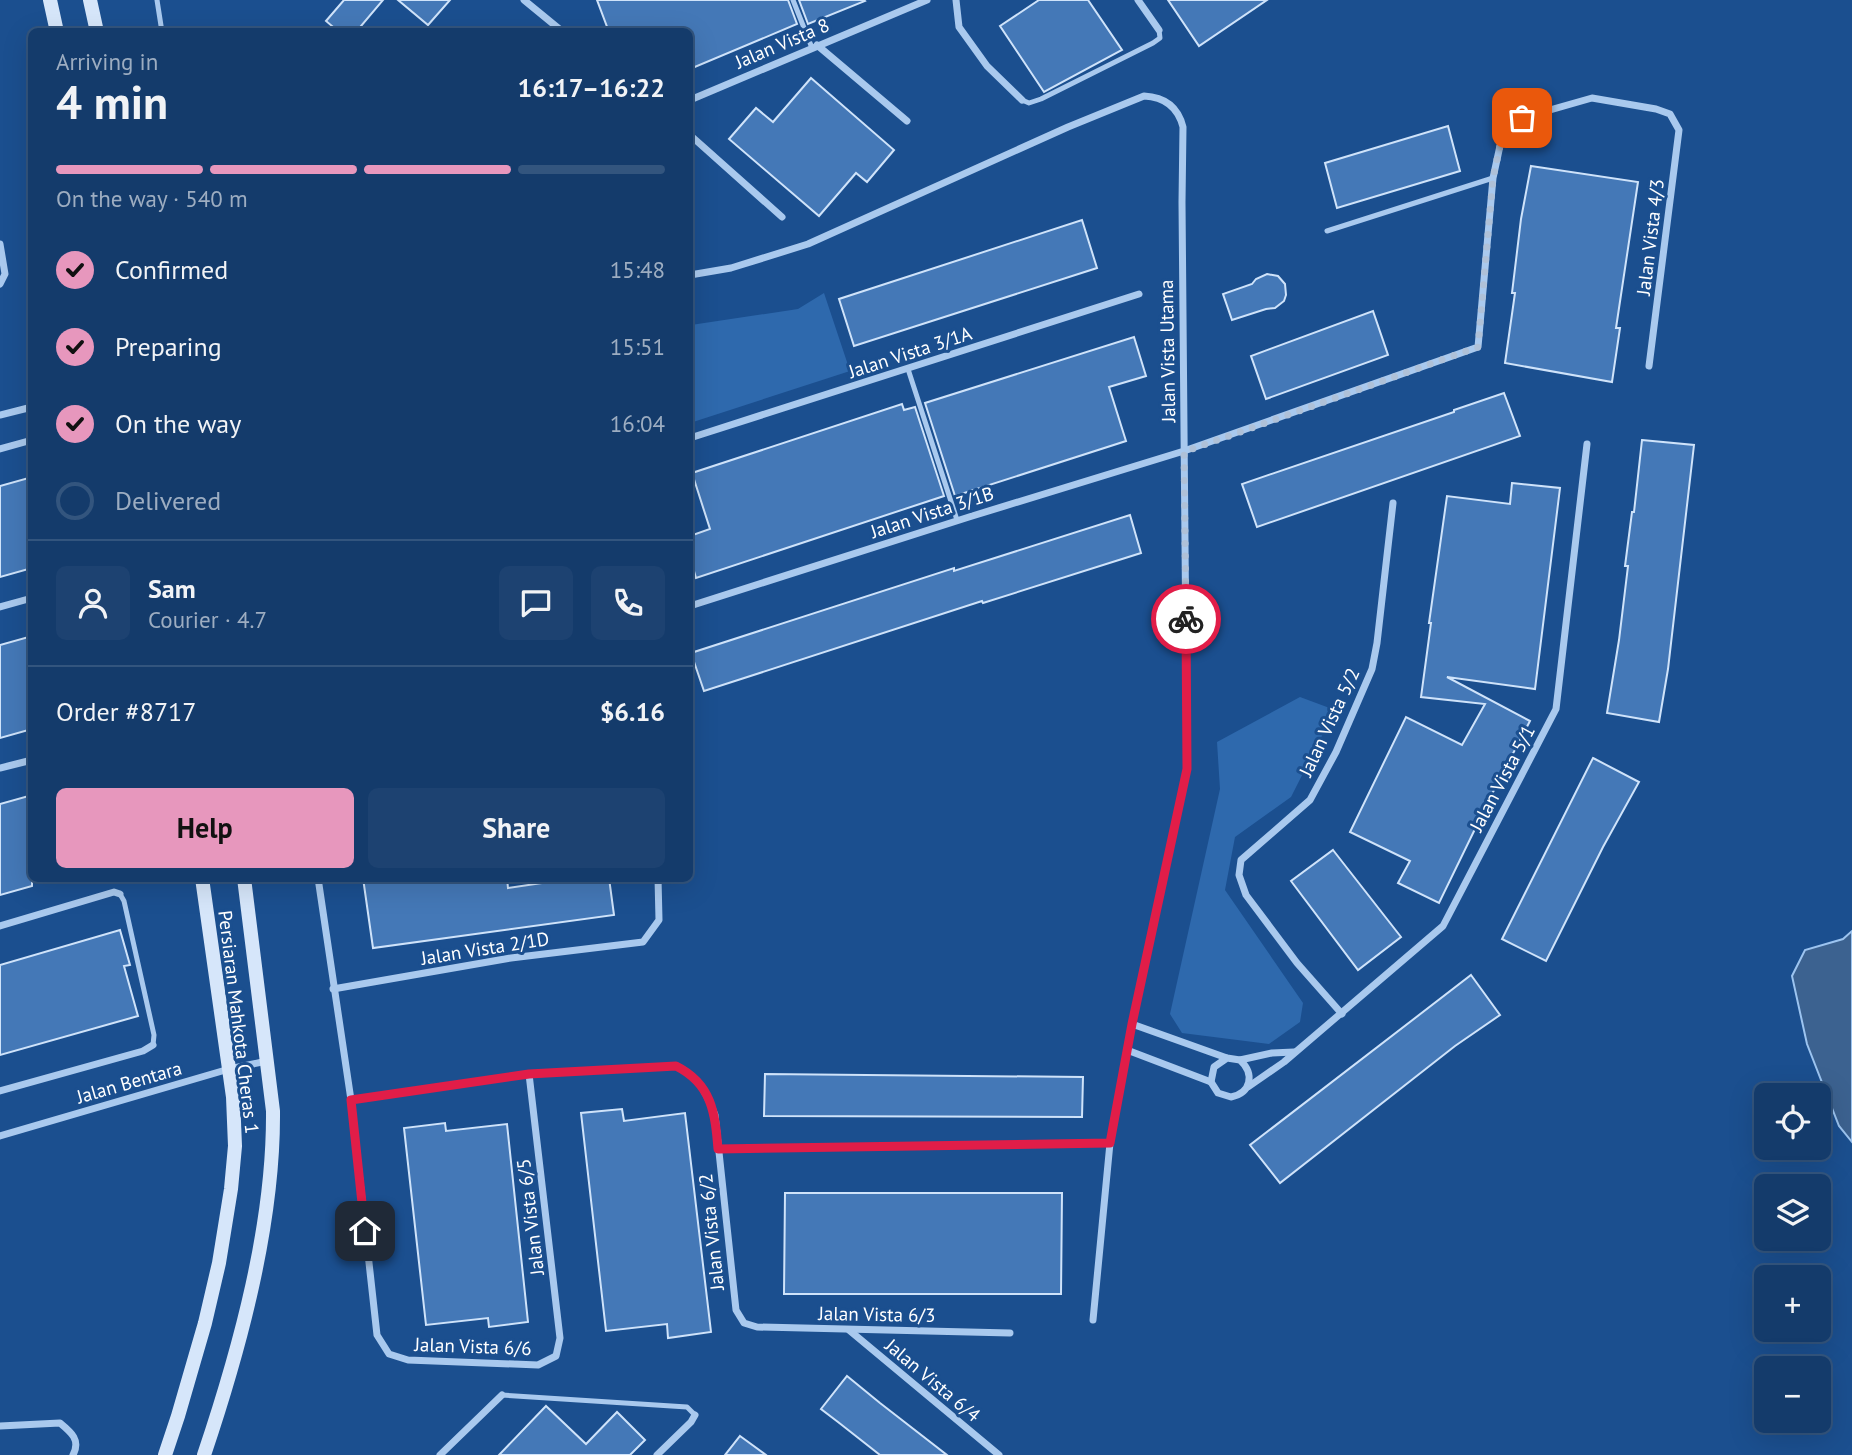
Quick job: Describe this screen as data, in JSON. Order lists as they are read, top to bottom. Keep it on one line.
{"streets":{"main road":["Persiaran Mahkota Cheras 1"],"street":["Jalan Vista 8","Jalan Vista 4/3","Jalan Vista Utama","Jalan Vista 3/1A","Jalan Vista 3/1B","Jalan Vista 5/2","Jalan Vista 5/1","Jalan Vista 2/1D","Jalan Bentara","Jalan Vista 6/5","Jalan Vista 6/2","Jalan Vista 6/3","Jalan Vista 6/6","Jalan Vista 6/4"]},"crossings":[["Jalan Vista 4/3","Jalan Vista 3/1B"],["Jalan Vista Utama","Jalan Vista 3/1B"],["Jalan Vista 5/2","Jalan Vista 5/1"],["Persiaran Mahkota Cheras 1","Jalan Bentara"],["Jalan Vista 6/5","Jalan Vista 6/2"],["Jalan Vista 6/5","Jalan Vista 6/6"],["Jalan Vista 6/2","Jalan Vista 6/3"],["Jalan Vista 6/3","Jalan Vista 6/4"]],"page":{"heading":["4 min","Arriving in","16:17–16:22"],"panel":["Sam","Courier · 4.7","Order #8717","$6.16"],"bar":"On the way · 540 m","list":[["Confirmed","15:48"],["Preparing","15:51"],["On the way","16:04"],"Delivered"],"buttons":["Help","Share"],"map_buttons":["+","−"]}}
